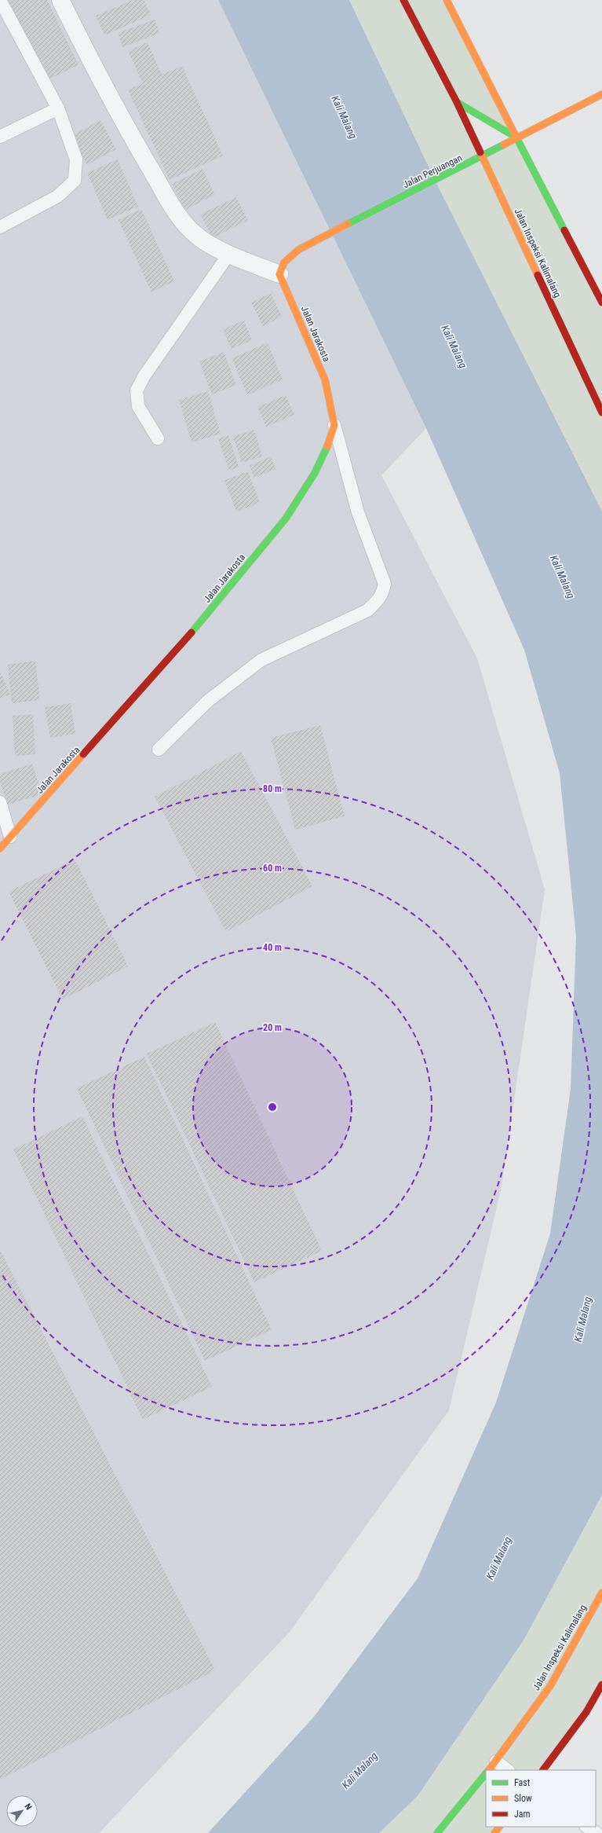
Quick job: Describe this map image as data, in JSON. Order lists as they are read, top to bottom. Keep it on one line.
{"streets":{"main road":["Jalan Perjuangan","Jalan Inspeksi Kalimalang","Jalan Jarakosta"]},"crossings":[["Jalan Perjuangan","Jalan Inspeksi Kalimalang"],["Jalan Perjuangan","Jalan Jarakosta"]],"water":["Kali Malang"],"legend":["Fast","Slow","Jam"],"north":"top right","rings":["80 m","60 m","40 m","20 m"]}
